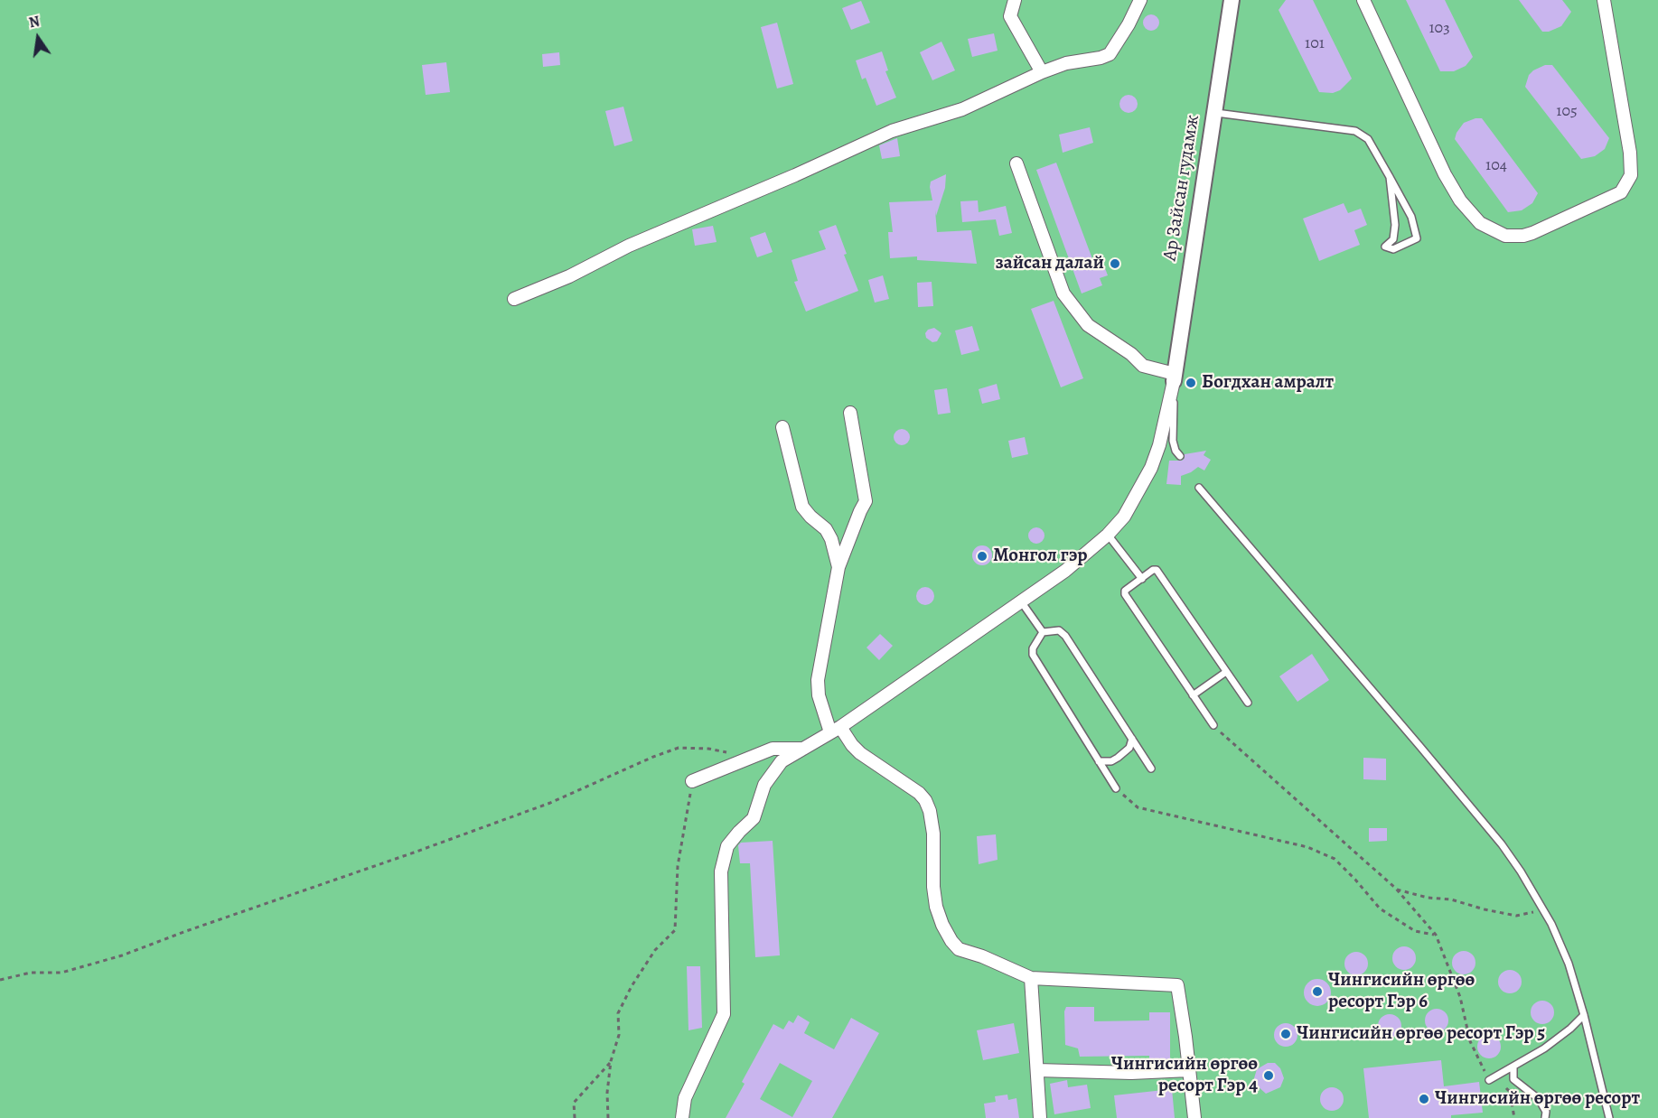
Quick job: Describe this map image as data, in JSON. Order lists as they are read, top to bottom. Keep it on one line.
{"streets":{"street":["Ар Зайсан гудамж"]},"places":["зайсан далай","Богдхан амралт","Монгол гэр","Чингисийн өргөө ресорт Гэр 6","Чингисийн өргөө ресорт Гэр 5","Чингисийн өргөө ресорт Гэр 4","Чингисийн өргөө ресорт"],"house_numbers":["103","101","105","104"],"north":"top"}
